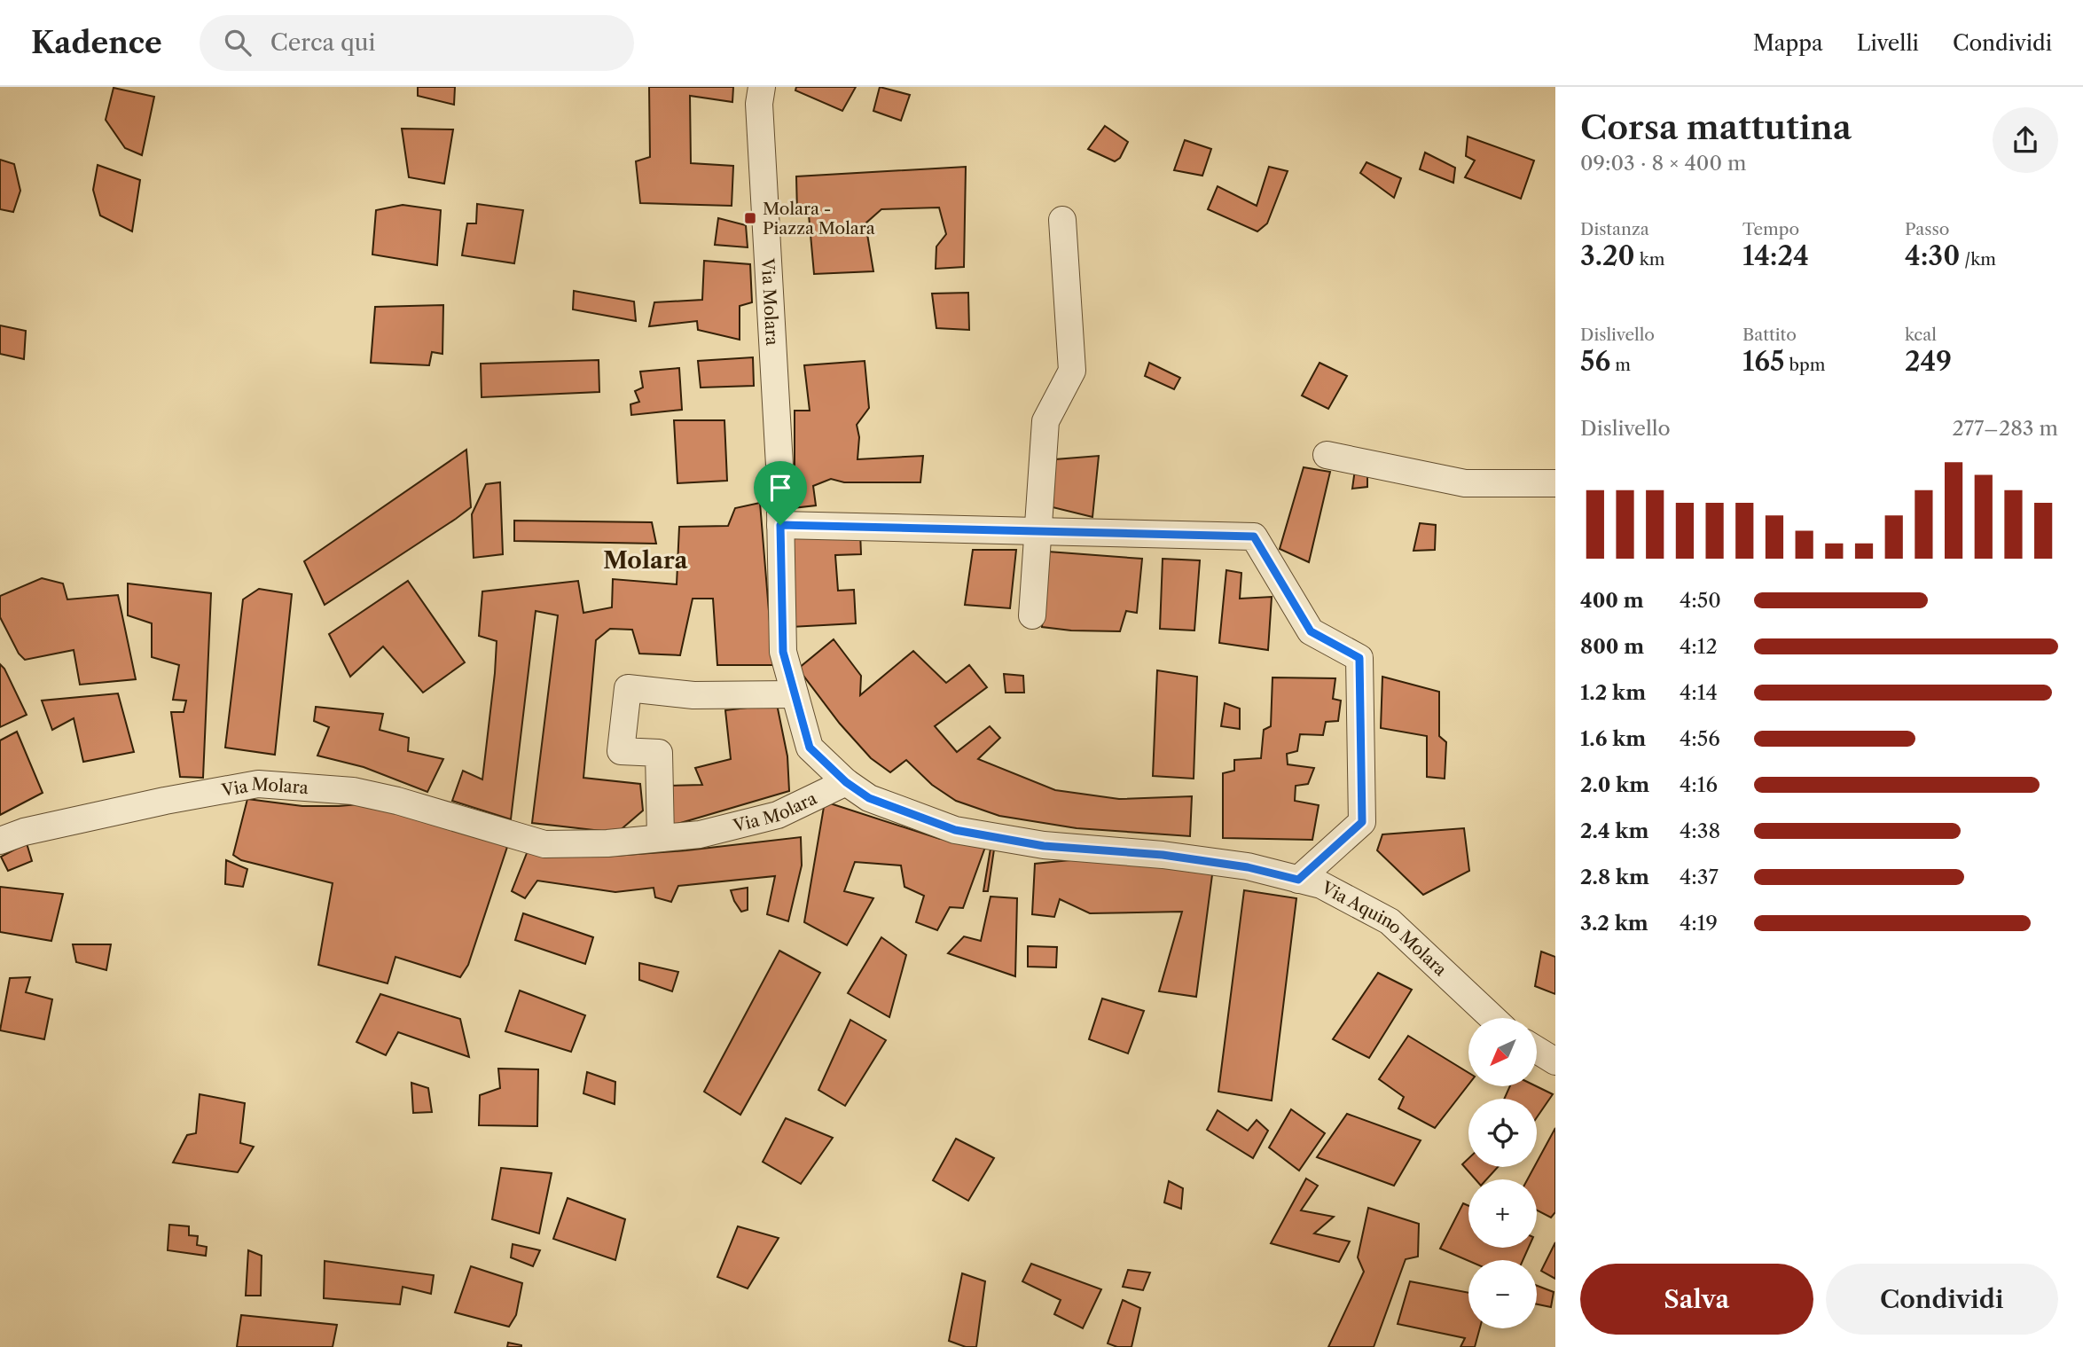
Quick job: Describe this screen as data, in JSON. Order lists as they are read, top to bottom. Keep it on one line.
{"streets":{"street":["Via Molara","Via Aquino Molara"]},"crossings":[["Via Molara","Via Aquino Molara"]],"districts":["Molara"],"places":{"transit":["Molara - Piazza Molara"]},"north":"bottom left","page":{"header":"Kadence","search":"Cerca qui","nav":["Mappa","Livelli","Condividi"],"heading":["Corsa mattutina","09:03 · 8 × 400 m"],"stats":[["Distanza","3.20 km"],["Tempo","14:24"],["Passo","4:30 /km"],["Dislivello","56 m"],["Battito","165 bpm"],["kcal","249"]],"chart":["Dislivello","277–283 m"],"list":[{"name":"400 m","note":"4:50"},{"name":"800 m","note":"4:12"},{"name":"1.2 km","note":"4:14"},{"name":"1.6 km","note":"4:56"},{"name":"2.0 km","note":"4:16"},{"name":"2.4 km","note":"4:38"},{"name":"2.8 km","note":"4:37"},{"name":"3.2 km","note":"4:19"}],"map_buttons":["+","−"],"buttons":["Salva","Condividi"]}}
